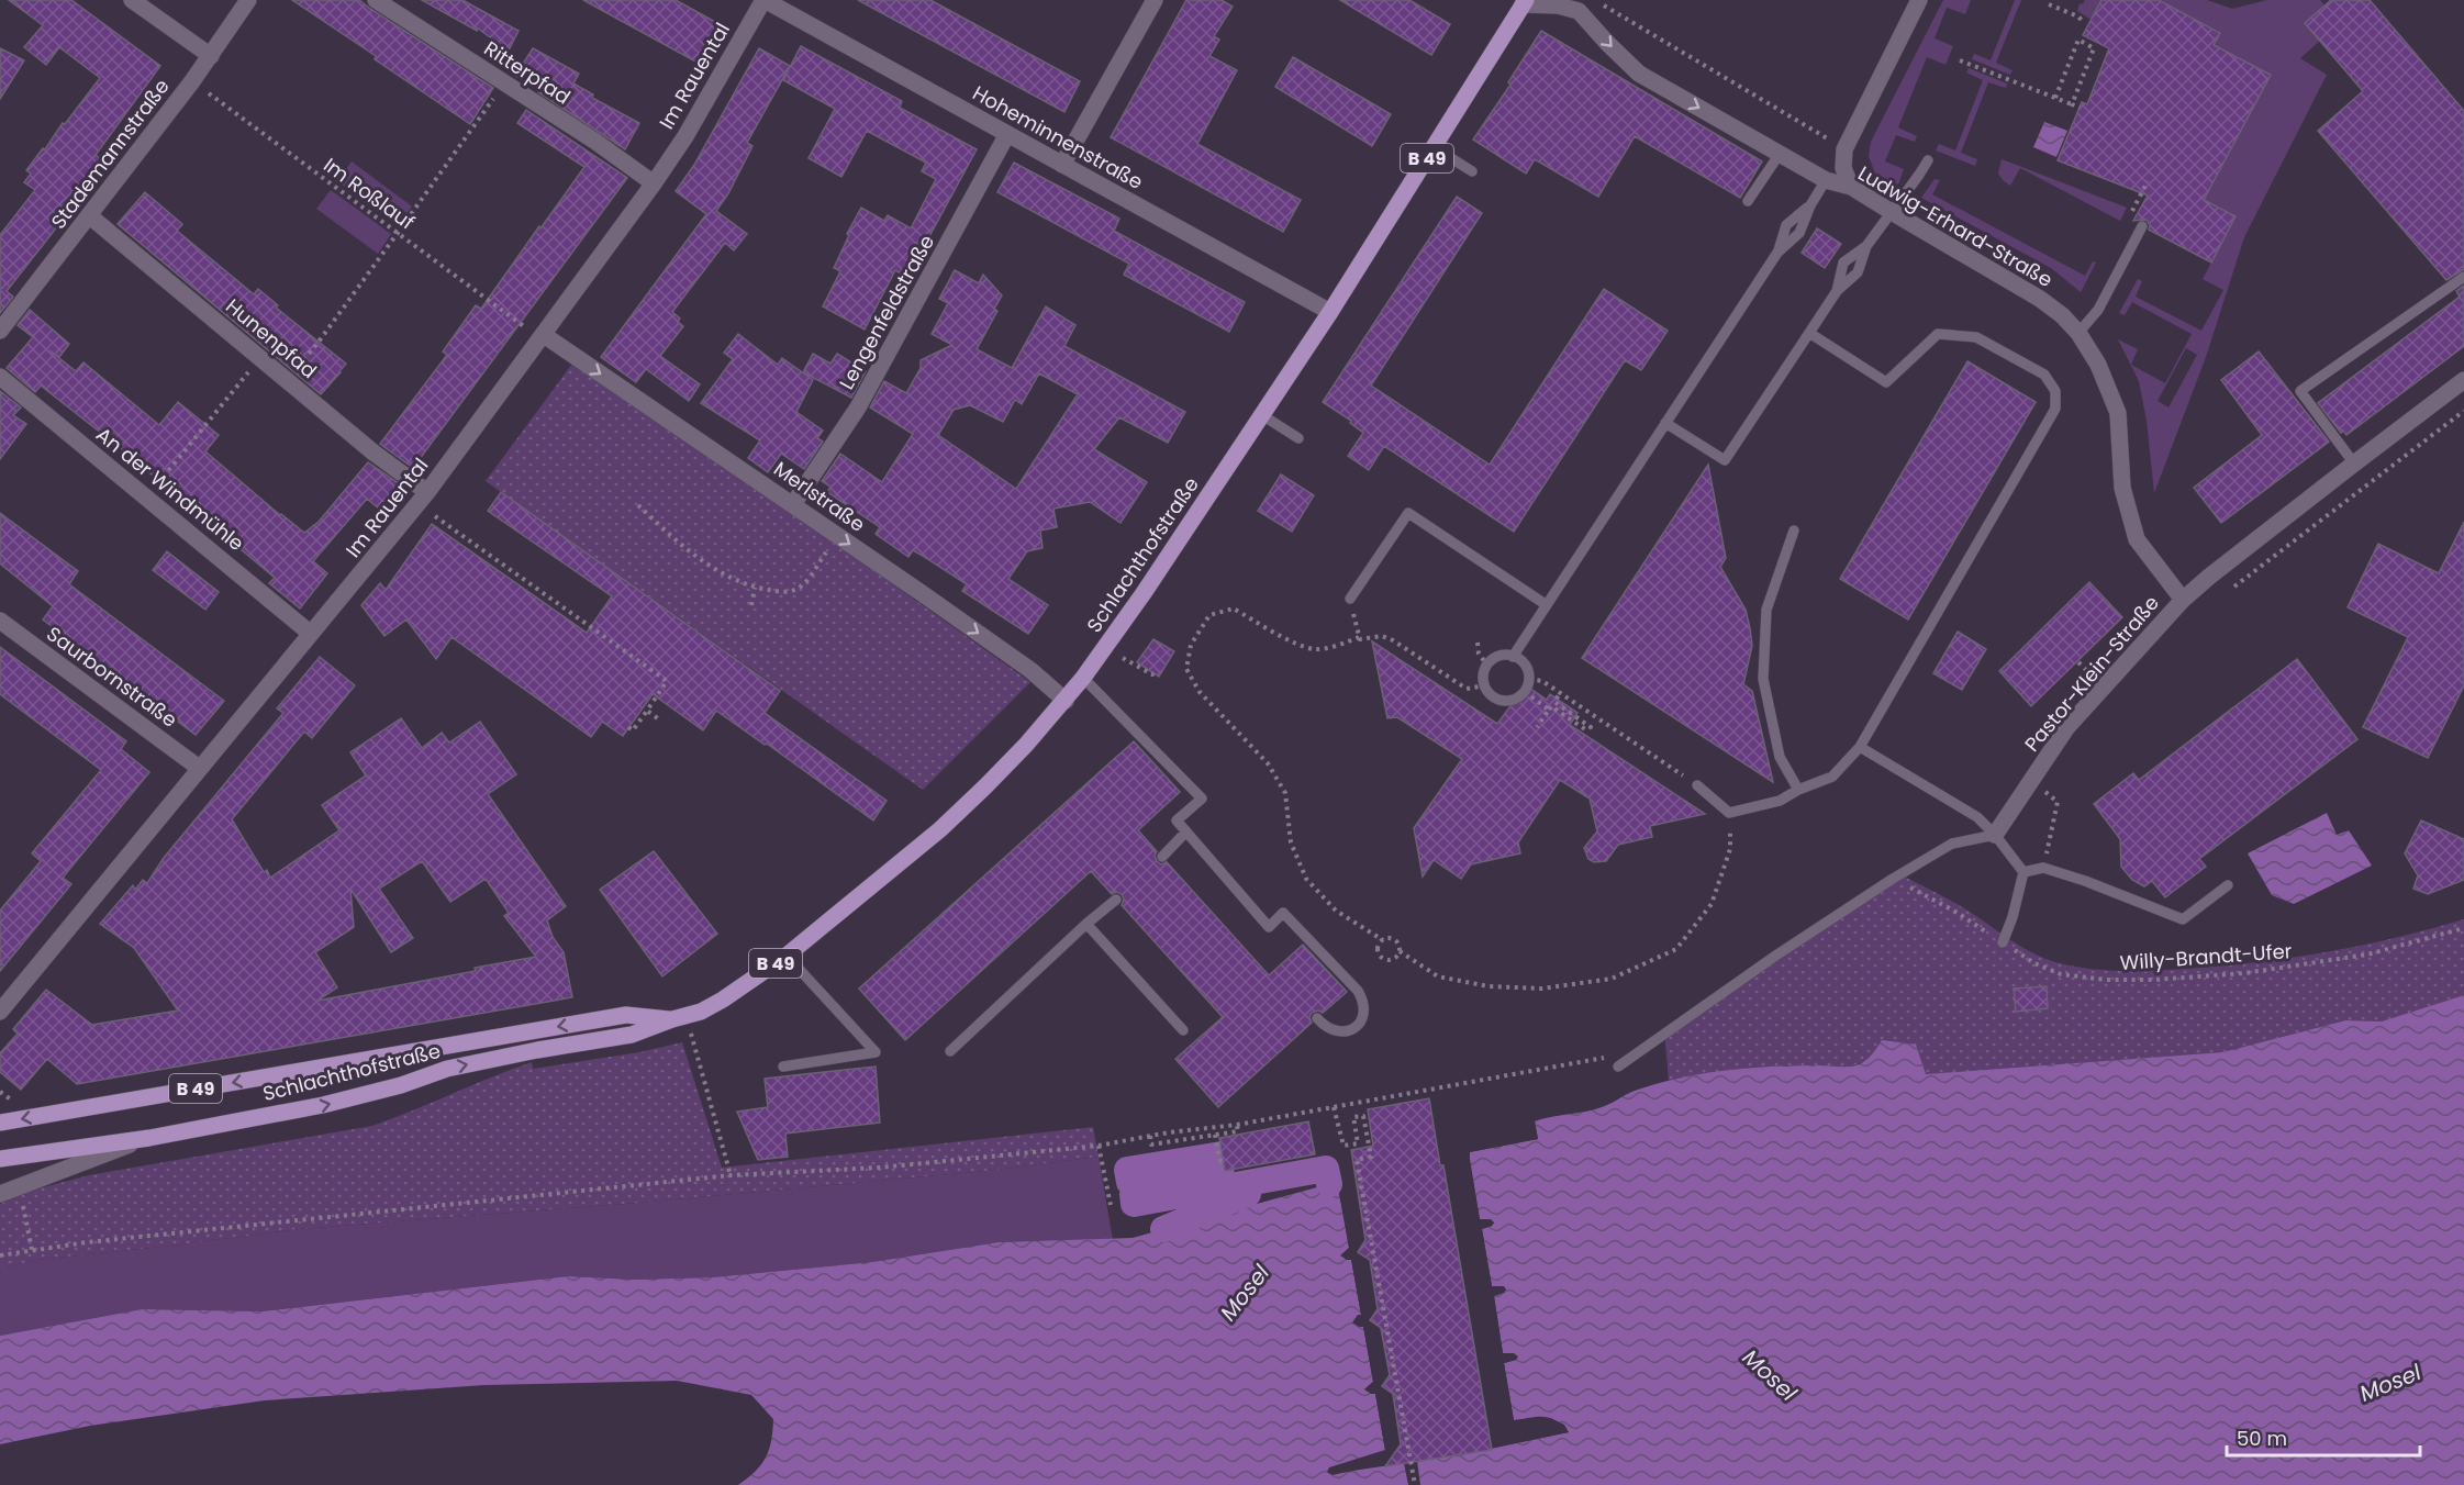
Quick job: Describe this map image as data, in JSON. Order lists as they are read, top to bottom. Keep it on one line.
{"streets":{"main road":["B 49","Schlachthofstraße"],"street":["Ritterpfad","Im Rauental","Hoheminnenstraße","Stademannstraße","Ludwig-Erhard-Straße","Lengenfeldstraße","Hunenpfad","An der Windmühle","Merlstraße","Pastor-Klein-Straße","Saurbornstraße"],"path":["Im Roßlauf","Willy-Brandt-Ufer"]},"crossings":[["Ritterpfad","Im Rauental"],["Im Rauental","Hoheminnenstraße"],["Im Rauental","Im Roßlauf"],["Im Rauental","Hunenpfad"],["Im Rauental","An der Windmühle"],["Im Rauental","Merlstraße"],["Im Rauental","Saurbornstraße"],["Hoheminnenstraße","Lengenfeldstraße"],["Hoheminnenstraße","Schlachthofstraße"],["Stademannstraße","Im Roßlauf"],["Stademannstraße","Hunenpfad"],["Im Roßlauf","Merlstraße"],["Ludwig-Erhard-Straße","Schlachthofstraße"],["Ludwig-Erhard-Straße","Pastor-Klein-Straße"],["Lengenfeldstraße","Merlstraße"],["Merlstraße","Schlachthofstraße"]],"one_way":["Merlstraße"],"water":["Mosel"],"scale_bar":"50 m"}
